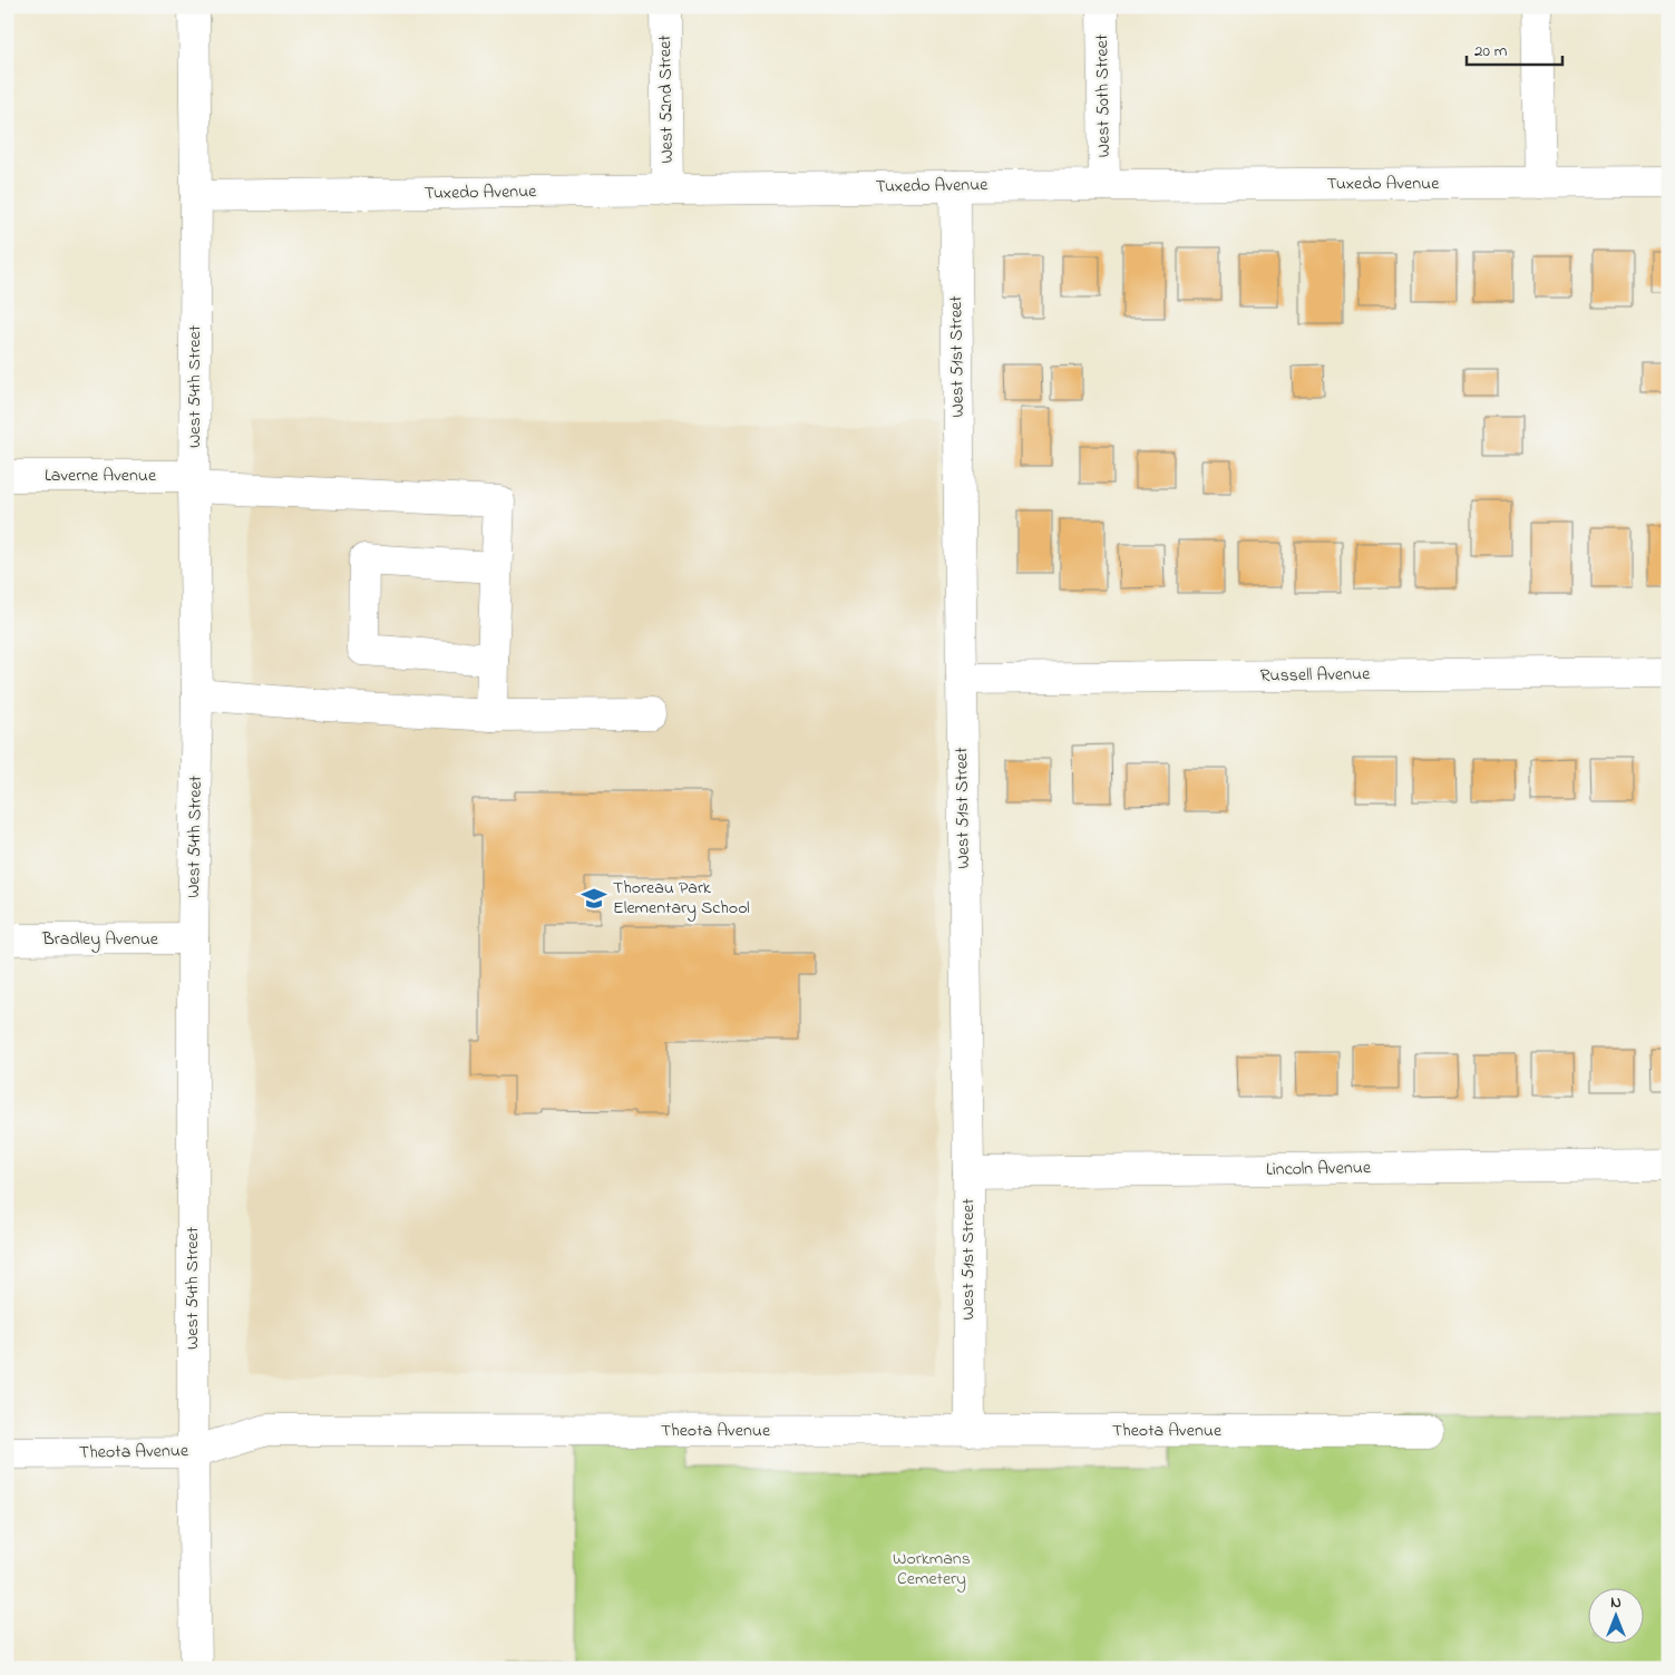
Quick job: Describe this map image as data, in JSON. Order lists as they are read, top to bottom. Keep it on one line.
{"streets":{"street":["West 50th Street","West 52nd Street","Tuxedo Avenue","West 51st Street","West 54th Street","Laverne Avenue","Russell Avenue","Bradley Avenue","Lincoln Avenue","Theota Avenue"]},"crossings":[["West 50th Street","Tuxedo Avenue"],["West 52nd Street","Tuxedo Avenue"],["Tuxedo Avenue","West 51st Street"],["Tuxedo Avenue","West 54th Street"],["West 51st Street","Russell Avenue"],["West 51st Street","Lincoln Avenue"],["West 51st Street","Theota Avenue"],["West 54th Street","Laverne Avenue"],["West 54th Street","Bradley Avenue"],["West 54th Street","Theota Avenue"]],"parks":["Workmans Cemetery"],"places":{"school or university":["Thoreau Park Elementary School"]},"scale_bar":"20 m","north":"top"}
